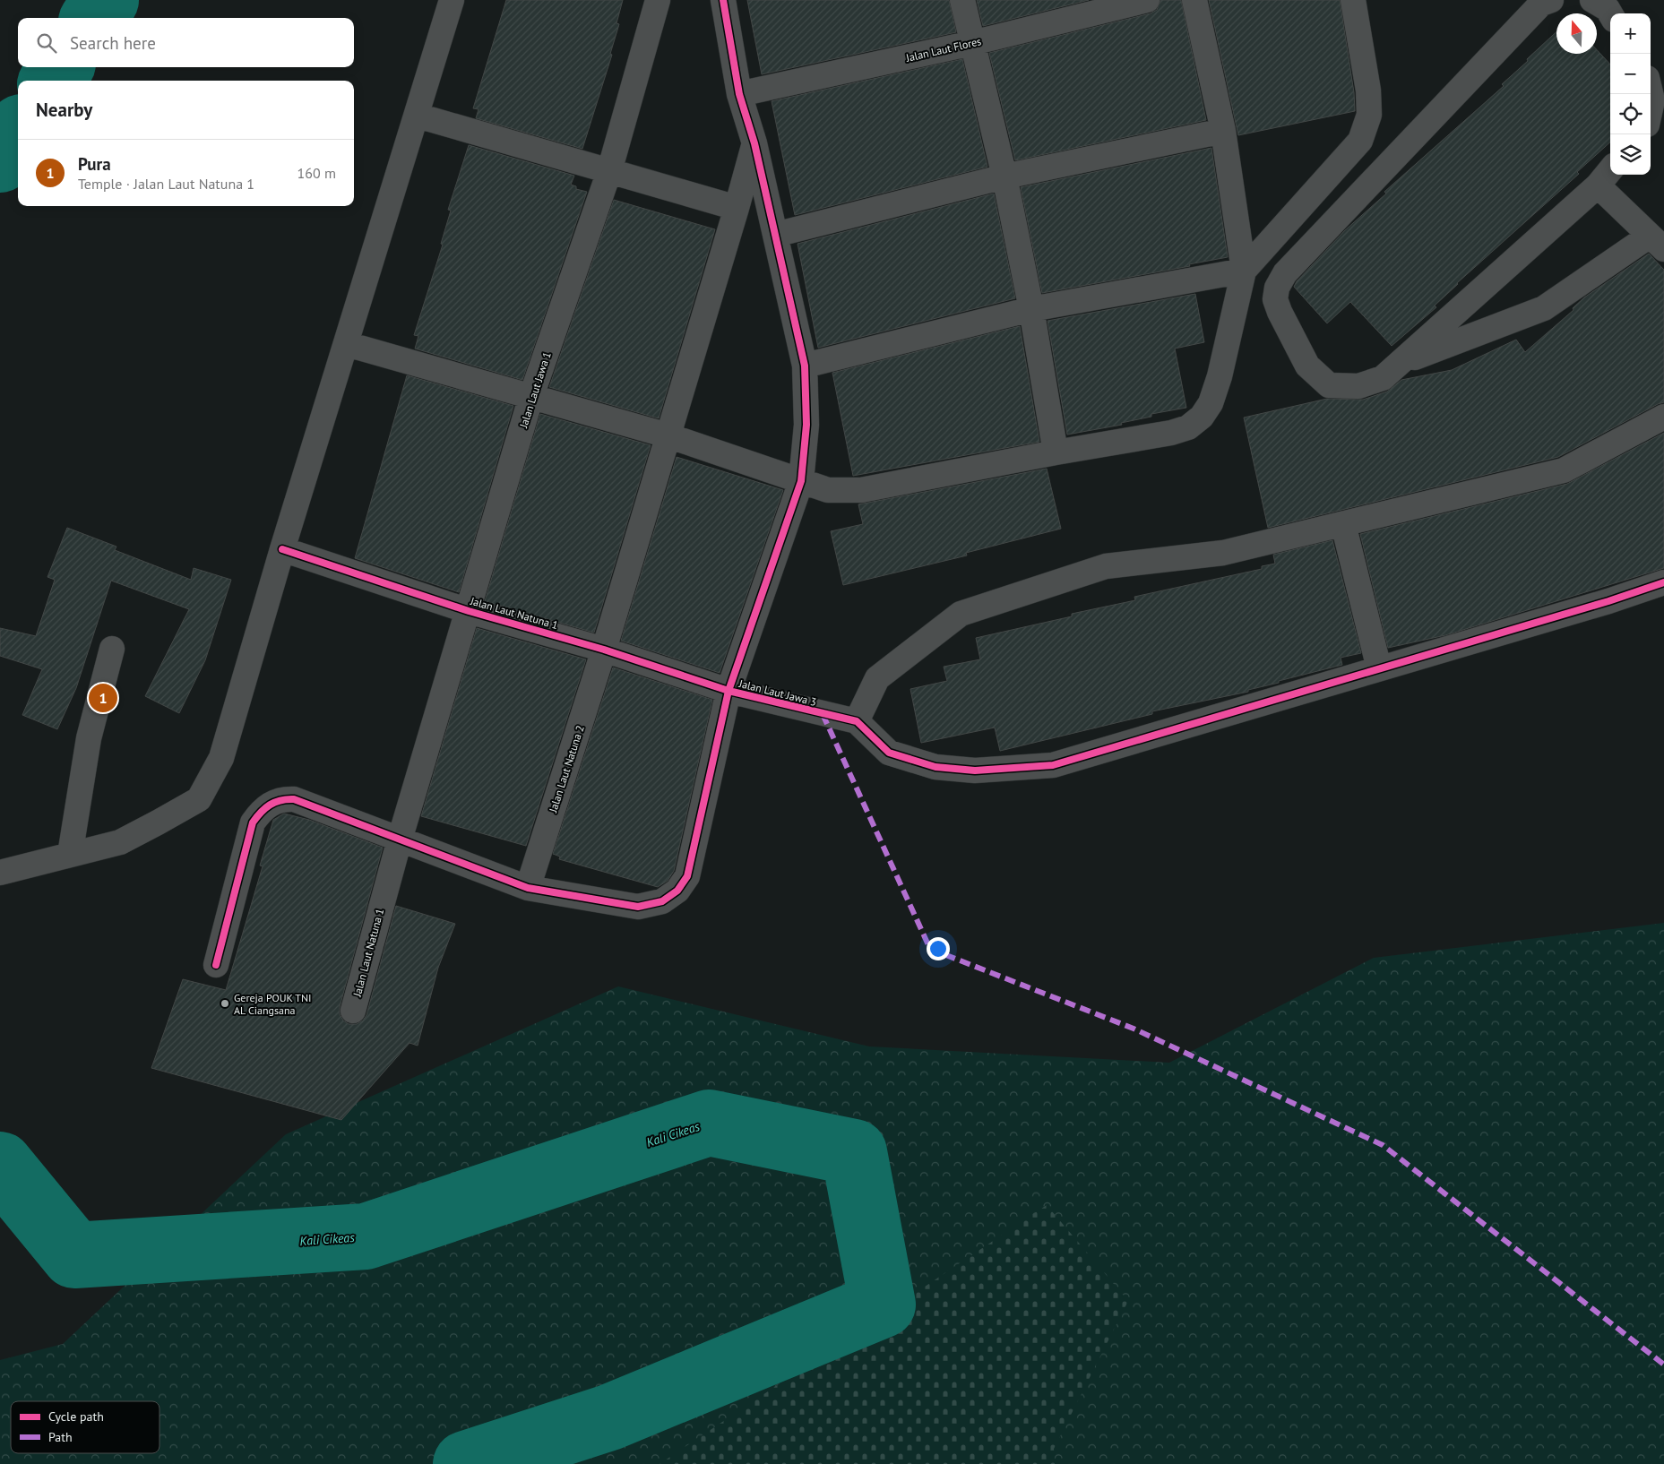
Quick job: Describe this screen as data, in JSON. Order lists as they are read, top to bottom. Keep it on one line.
{"streets":{"street":["Jalan Laut Flores","Jalan Laut Jawa 1","Jalan Laut Natuna 1","Jalan Laut Jawa 3","Jalan Laut Natuna 2"]},"crossings":[["Jalan Laut Jawa 1","Jalan Laut Natuna 1"],["Jalan Laut Natuna 1","Jalan Laut Jawa 3"],["Jalan Laut Natuna 1","Jalan Laut Natuna 2"]],"water":["Kali Cikeas"],"places":["Gereja POUK TNI AL Ciangsana"],"legend":["Cycle path","Path"],"north":"top","page":{"map_buttons":["+","−"],"search":"Search here","heading":"Nearby","list":[{"mark":"1","name":"Pura","note":"Temple · Jalan Laut Natuna 1","value":"160 m"}],"pins":"1"}}
